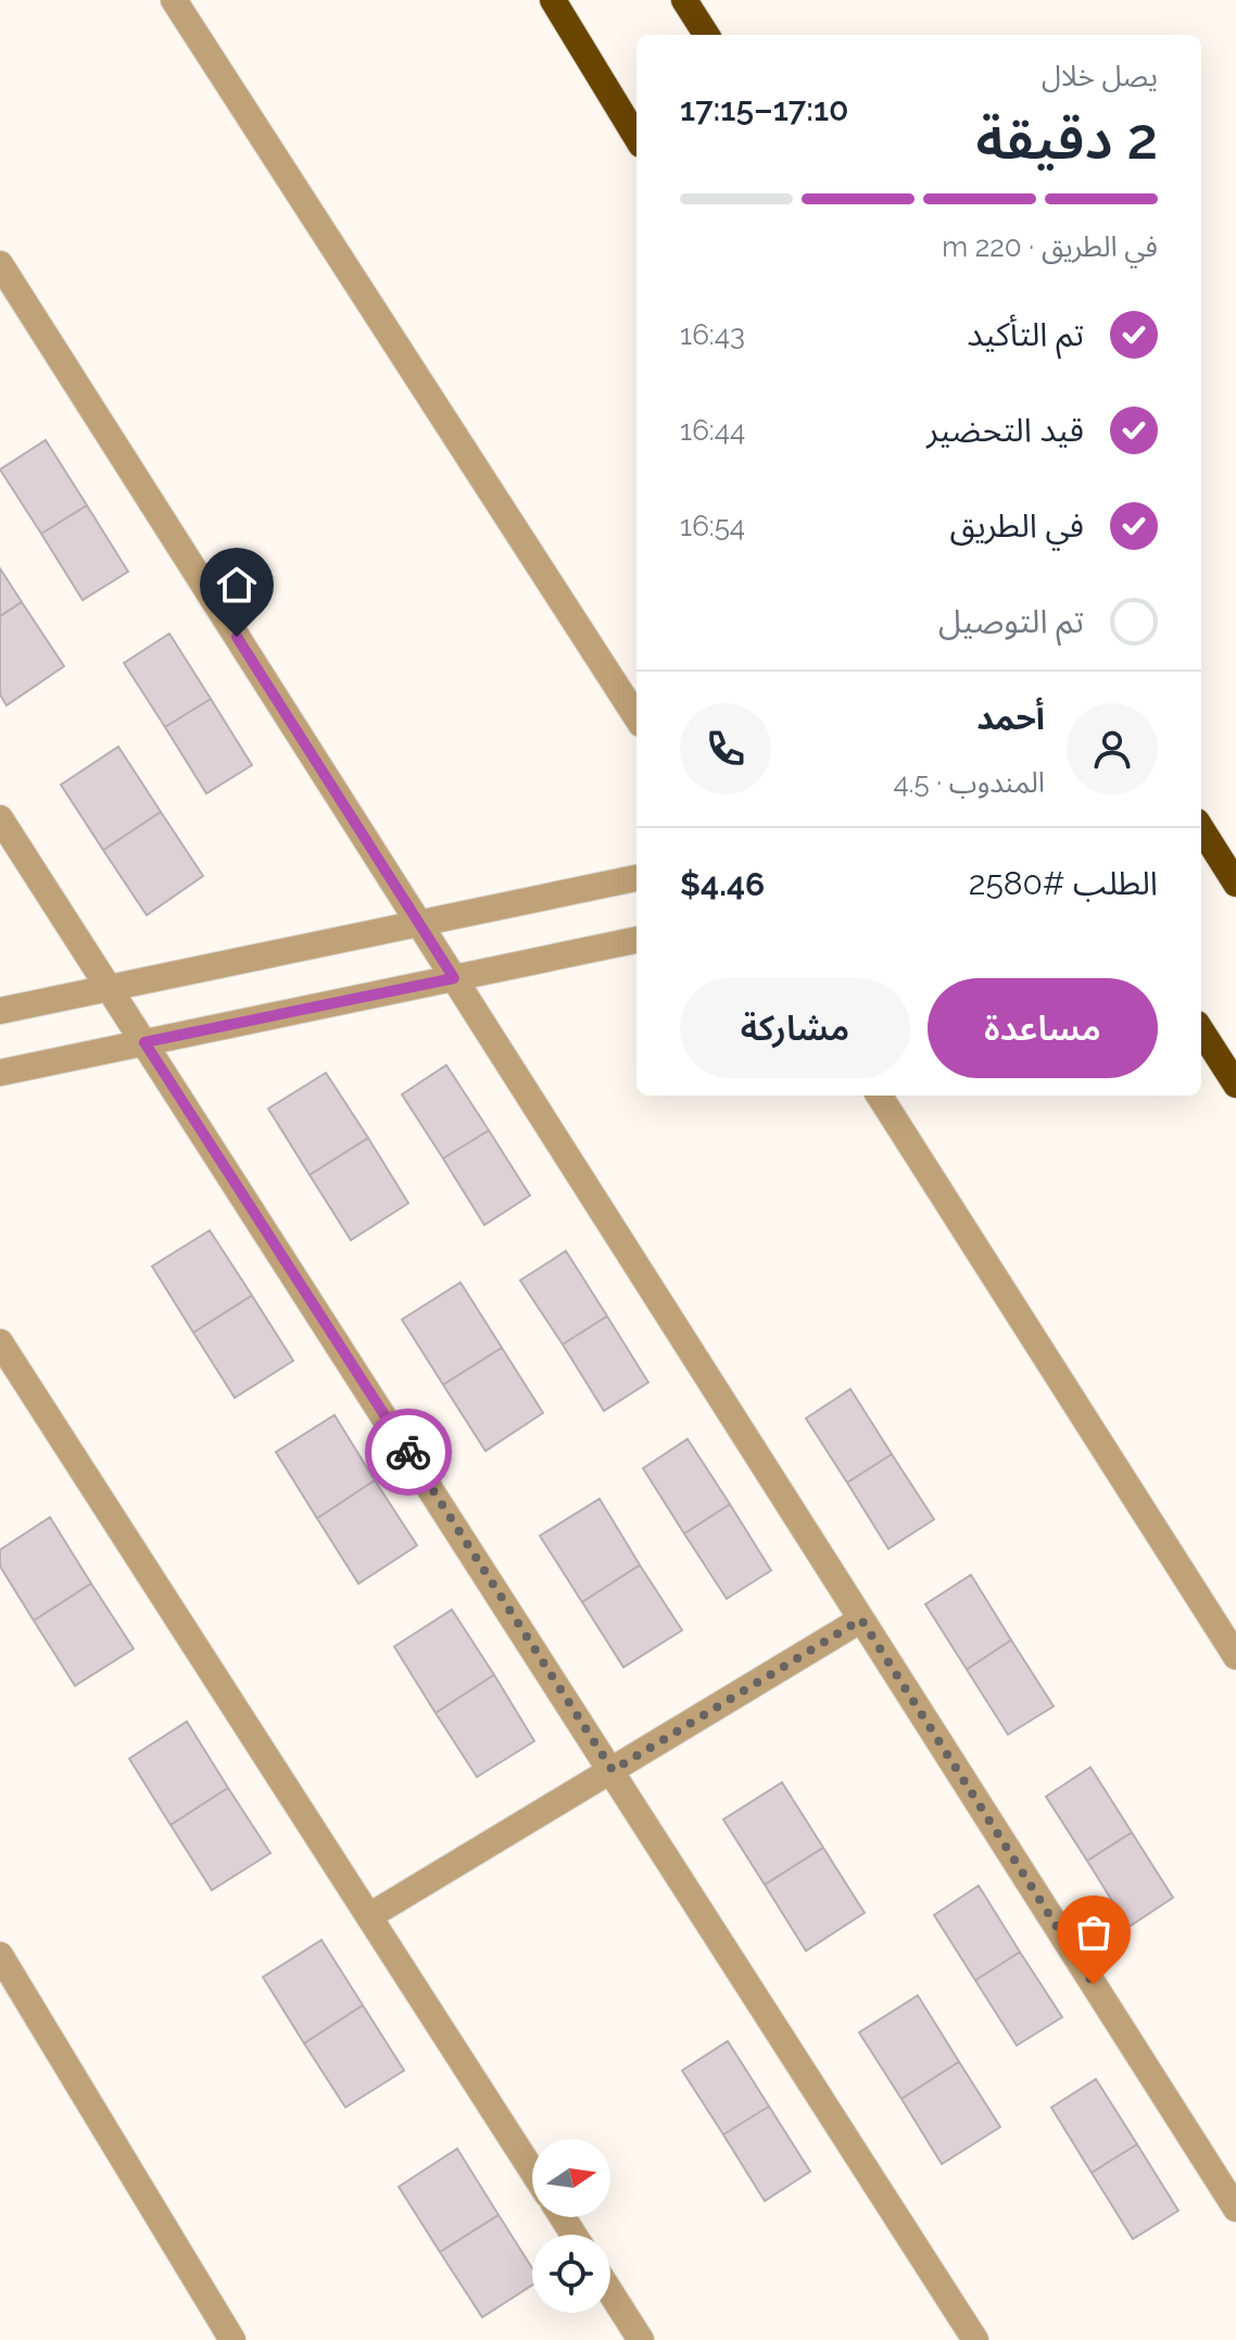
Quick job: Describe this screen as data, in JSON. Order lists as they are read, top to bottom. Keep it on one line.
{"north":"right","page":{"heading":["2 دقيقة","يصل خلال","17:10–17:15"],"panel":["أحمد","المندوب · 4.5","الطلب #2580","$4.46"],"bar":"في الطريق · 220 m","list":[["تم التأكيد","16:43"],["قيد التحضير","16:44"],["في الطريق","16:54"],"تم التوصيل"],"buttons":["مساعدة","مشاركة"]}}
